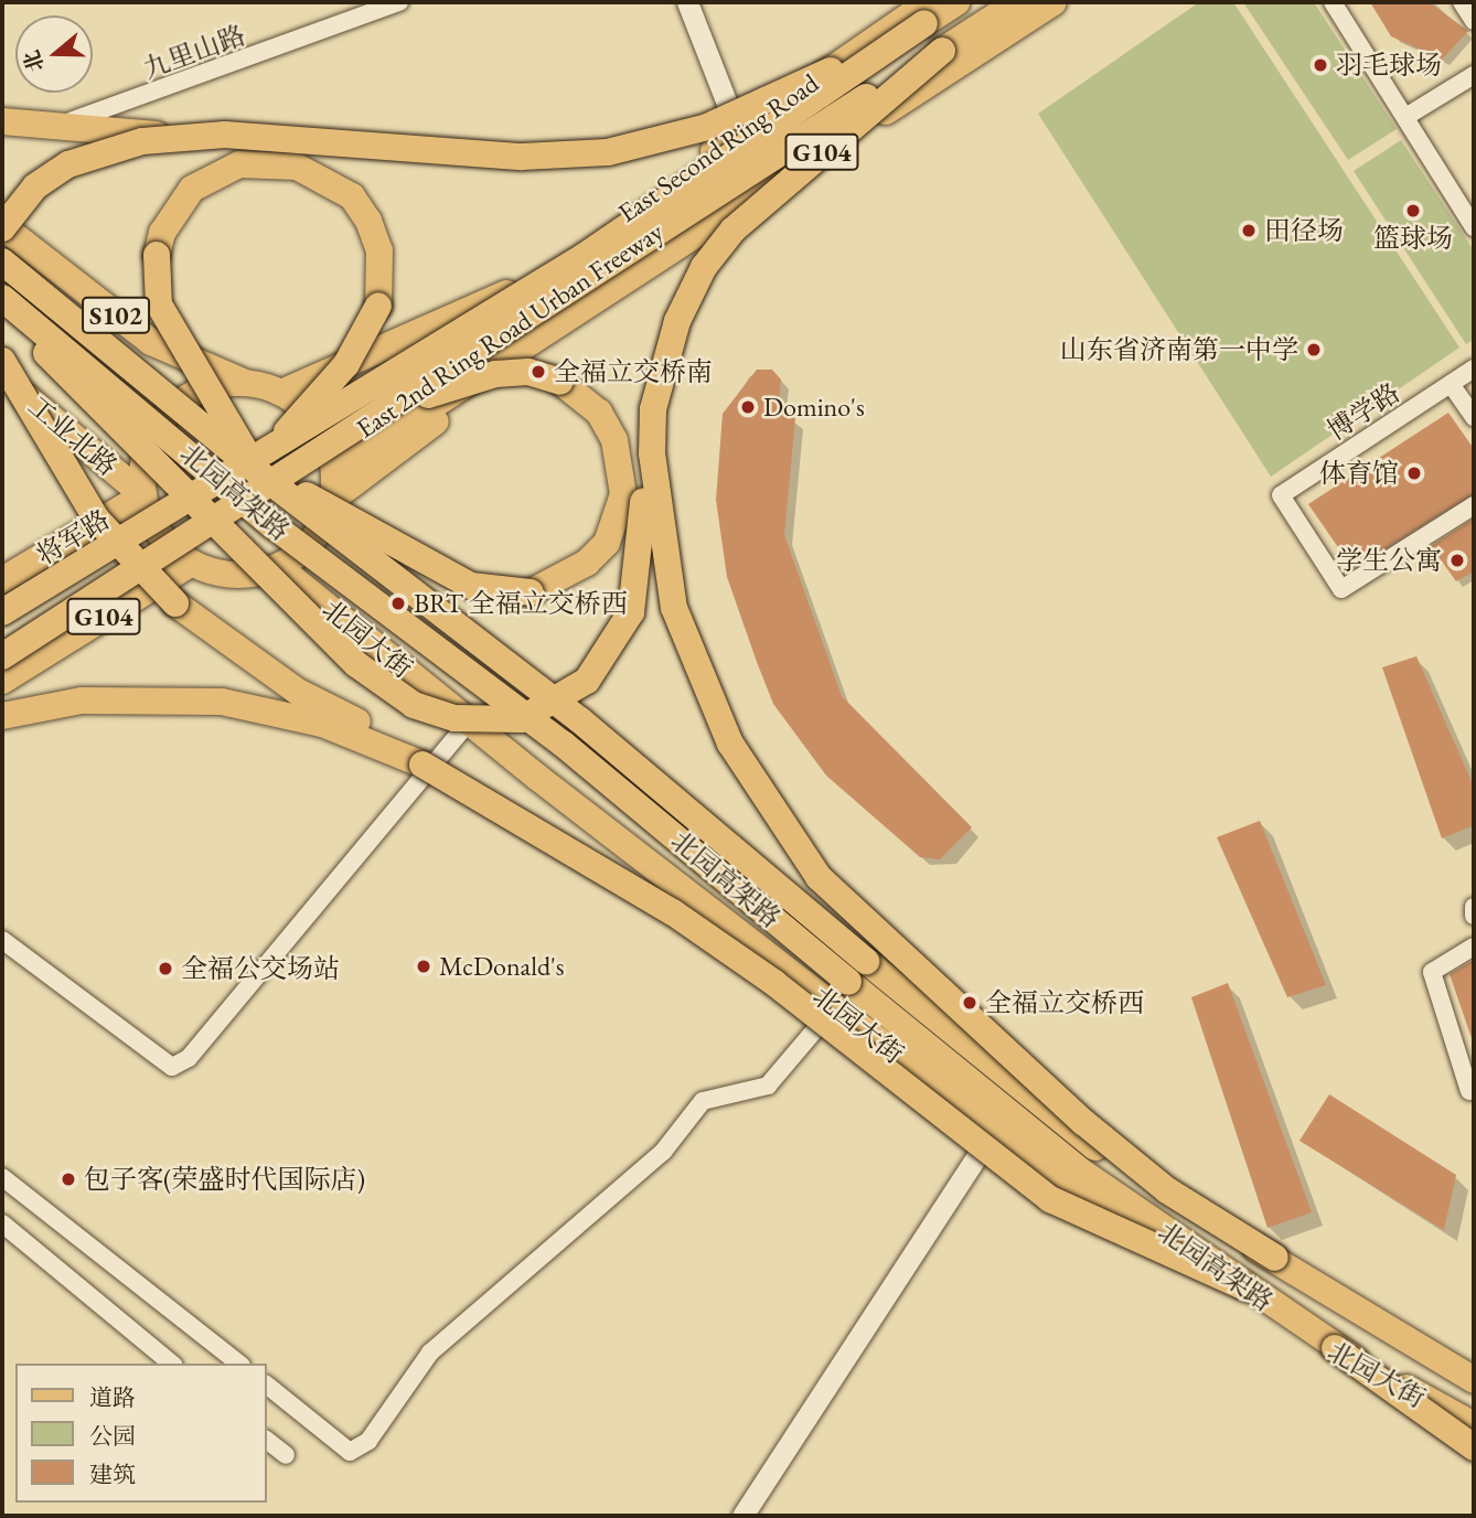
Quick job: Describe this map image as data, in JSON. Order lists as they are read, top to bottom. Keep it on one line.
{"streets":{"main road":["East Second Ring Road","G104","S102","East 2nd Ring Road Urban Freeway","工业北路","北园高架路","将军路","北园大街"],"street":["九里山路","博学路"]},"crossings":[["East Second Ring Road","G104"],["East Second Ring Road","S102"],["East Second Ring Road","East 2nd Ring Road Urban Freeway"],["East Second Ring Road","工业北路"],["East Second Ring Road","将军路"],["East Second Ring Road","北园大街"],["G104","S102"],["G104","工业北路"],["G104","将军路"],["G104","北园大街"],["S102","工业北路"],["S102","将军路"],["S102","北园大街"],["East 2nd Ring Road Urban Freeway","北园高架路"],["工业北路","将军路"],["工业北路","北园大街"],["北园高架路","北园大街"],["将军路","北园大街"]],"places":["羽毛球场","篮球场","田径场","山东省济南第一中学","全福立交桥南","Domino's","体育馆","学生公寓","BRT 全福立交桥西","McDonald's","全福公交场站","全福立交桥西","包子客(荣盛时代国际店)"],"legend":["道路","公园","建筑"],"north":"left"}
